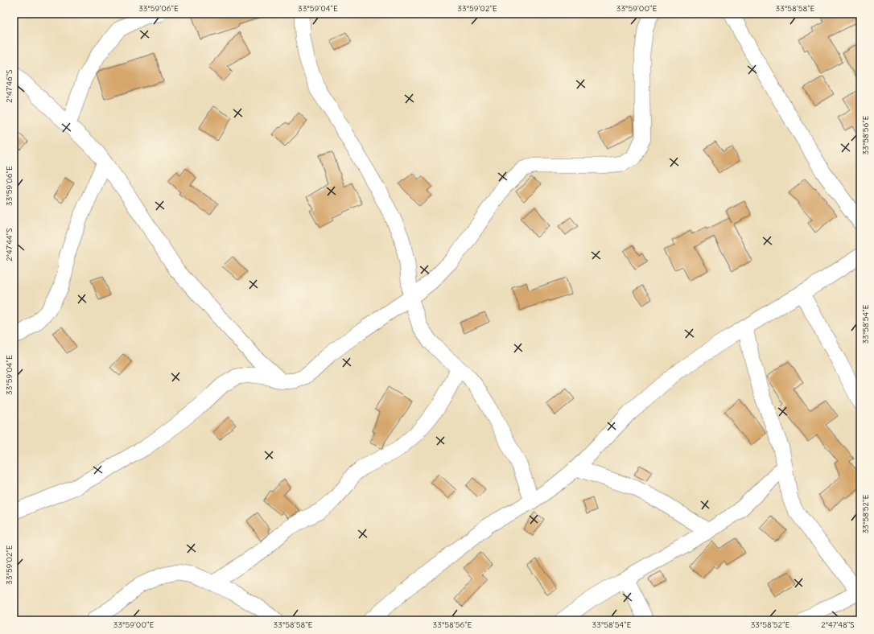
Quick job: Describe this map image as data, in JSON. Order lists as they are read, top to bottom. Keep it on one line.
{"coordinates":["33°59'06\"E","33°59'04\"E","33°59'02\"E","33°59'00\"E","33°58'58\"E","2°47'46\"S","33°58'56\"E","2°47'44\"S","33°58'54\"E","33°58'52\"E","2°47'48\"S"]}
